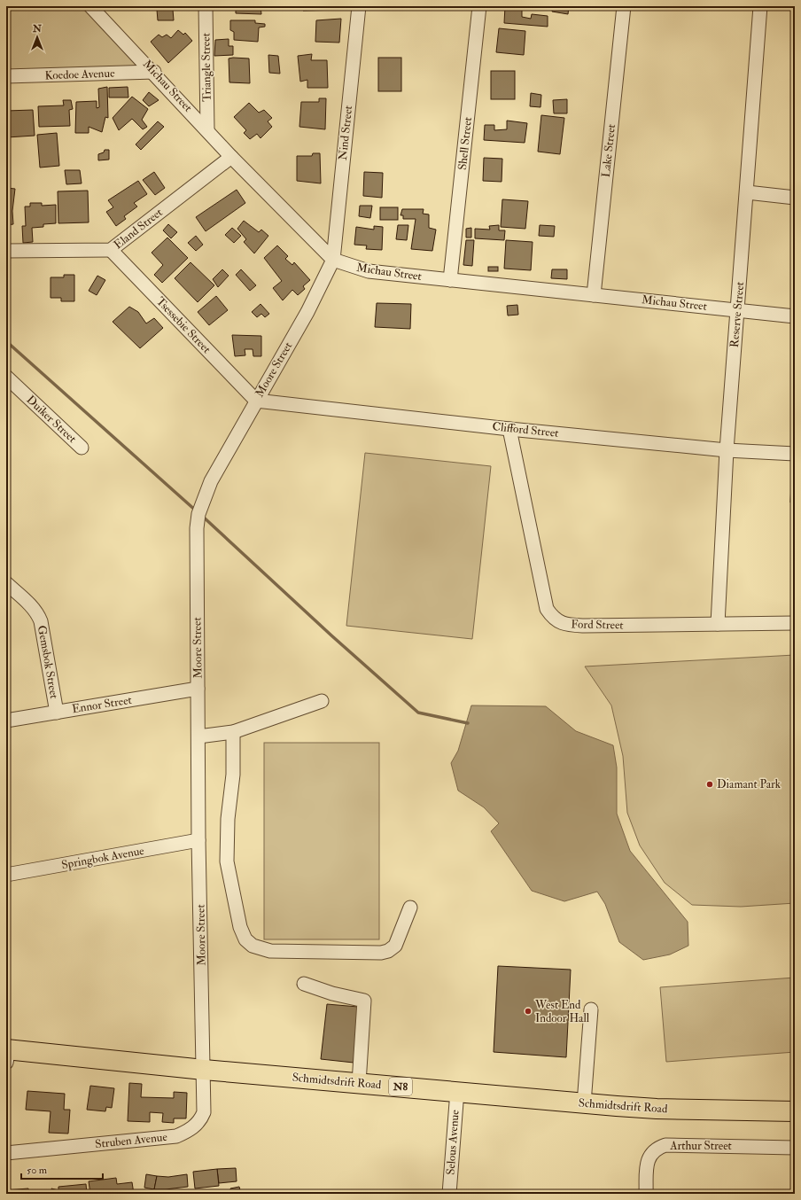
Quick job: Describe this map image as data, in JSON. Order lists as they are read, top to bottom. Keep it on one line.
{"streets":{"highway":["Schmidtsdrift Road","N8"],"street":["Triangle Street","Koedoe Avenue","Michau Street","Nind Street","Shell Street","Lake Street","Eland Street","Reserve Street","Tsessebie Street","Moore Street","Duiker Street","Clifford Street","Ford Street","Gemsbok Street","Ennor Street","Springbok Avenue","Struben Avenue","Selous Avenue","Arthur Street"]},"crossings":[["Triangle Street","Michau Street"],["Koedoe Avenue","Michau Street"],["Michau Street","Nind Street"],["Michau Street","Shell Street"],["Michau Street","Lake Street"],["Michau Street","Eland Street"],["Michau Street","Reserve Street"],["Michau Street","Moore Street"],["Nind Street","Moore Street"],["Eland Street","Tsessebie Street"],["Reserve Street","Clifford Street"],["Reserve Street","Ford Street"],["Tsessebie Street","Moore Street"],["Tsessebie Street","Clifford Street"],["Moore Street","Clifford Street"],["Moore Street","Ennor Street"],["Moore Street","Springbok Avenue"],["Moore Street","Schmidtsdrift Road"],["Moore Street","Struben Avenue"],["Clifford Street","Ford Street"],["Gemsbok Street","Ennor Street"],["Schmidtsdrift Road","Struben Avenue"],["Schmidtsdrift Road","Selous Avenue"]],"places":["Diamant Park","West End Indoor Hall"],"scale_bar":"50 m","north":"top"}
